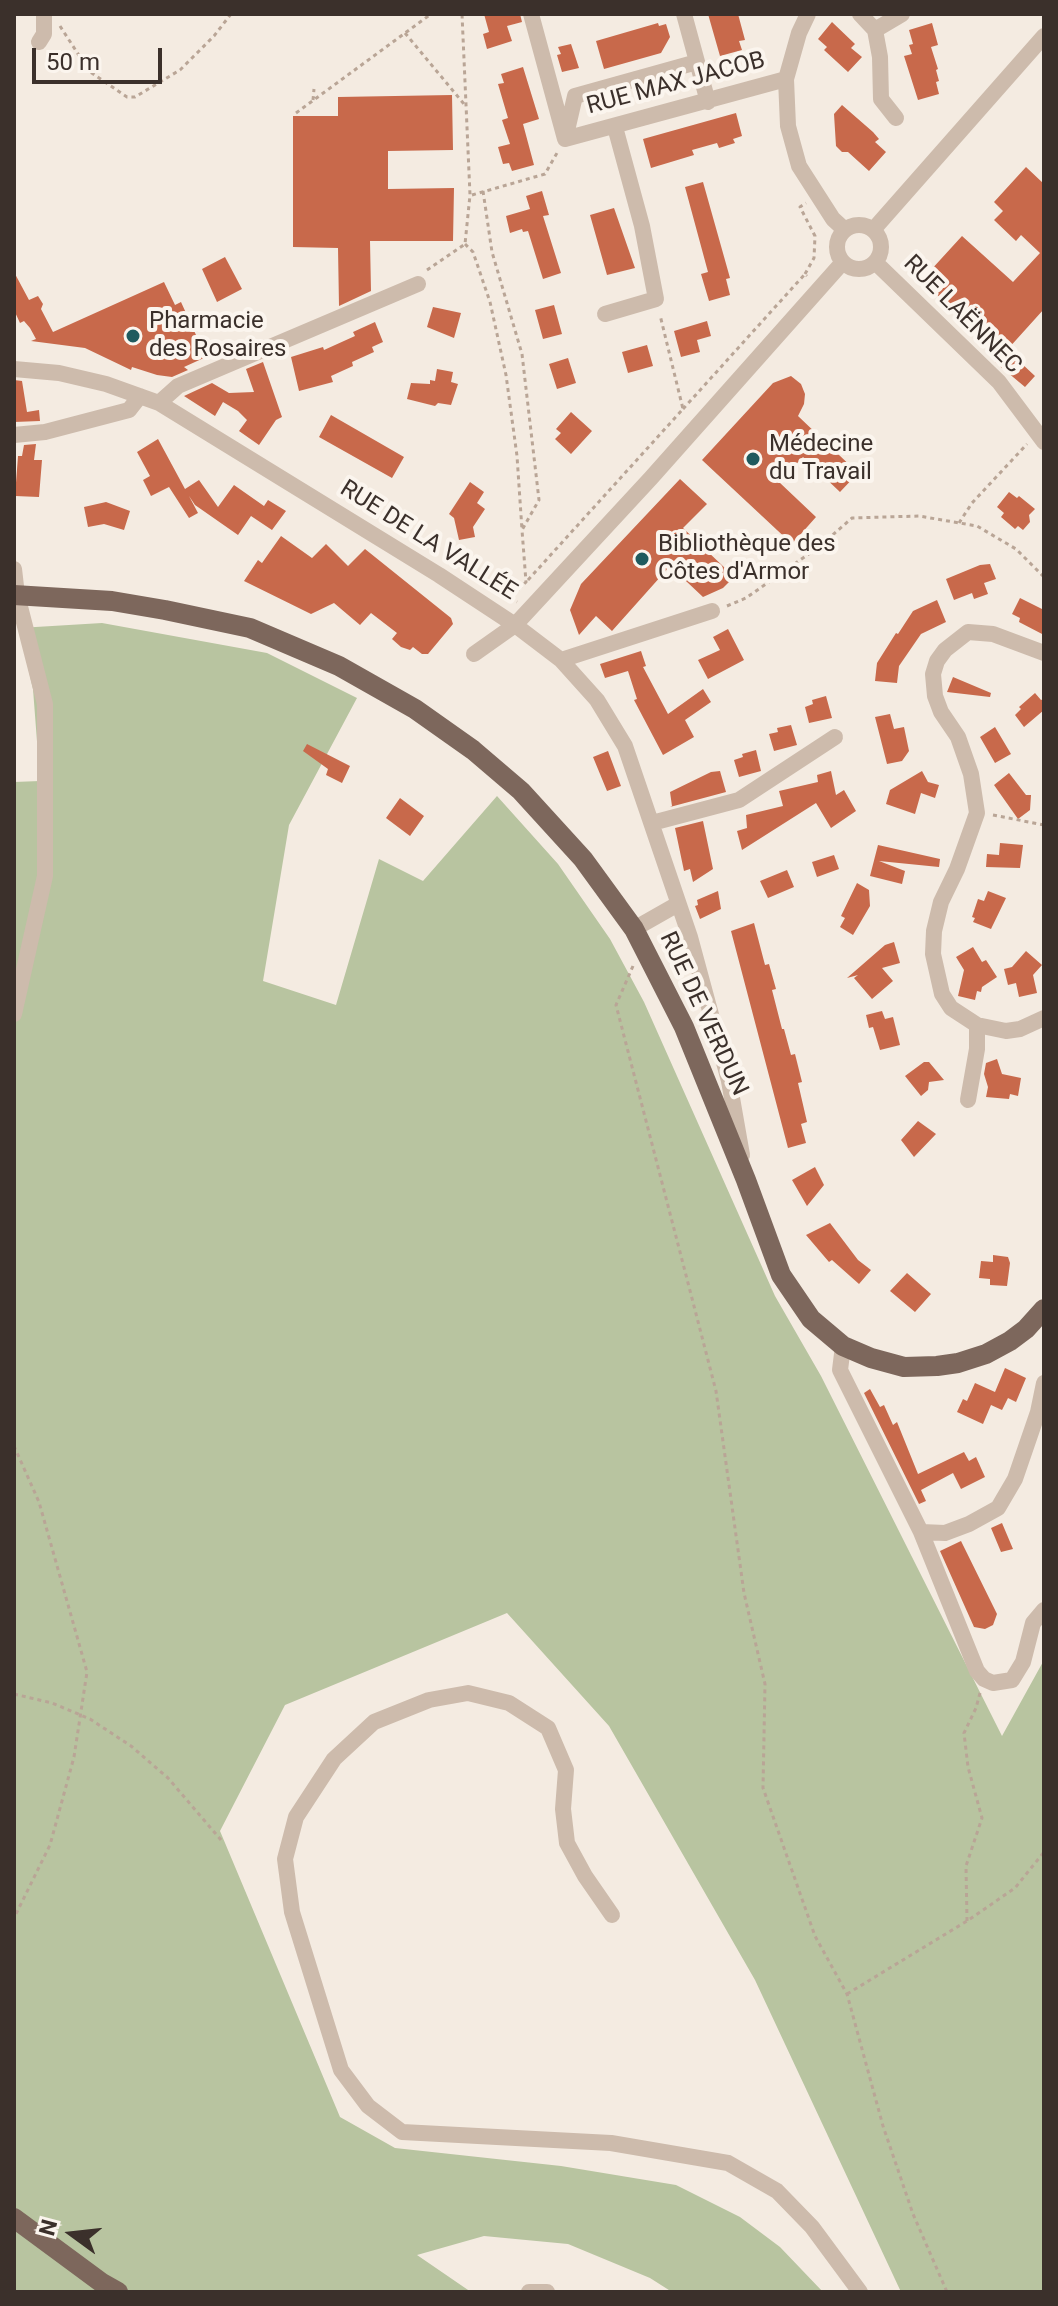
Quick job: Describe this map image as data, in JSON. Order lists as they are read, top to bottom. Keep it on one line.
{"streets":{"main road":["RUE DE VERDUN"],"street":["RUE MAX JACOB","RUE LAËNNEC","RUE DE LA VALLÉE"]},"crossings":[["RUE DE LA VALLÉE","RUE DE VERDUN"]],"places":["Pharmacie des Rosaires","Médecine du Travail","Bibliothèque des Côtes d'Armor"],"scale_bar":"50 m","north":"left"}
